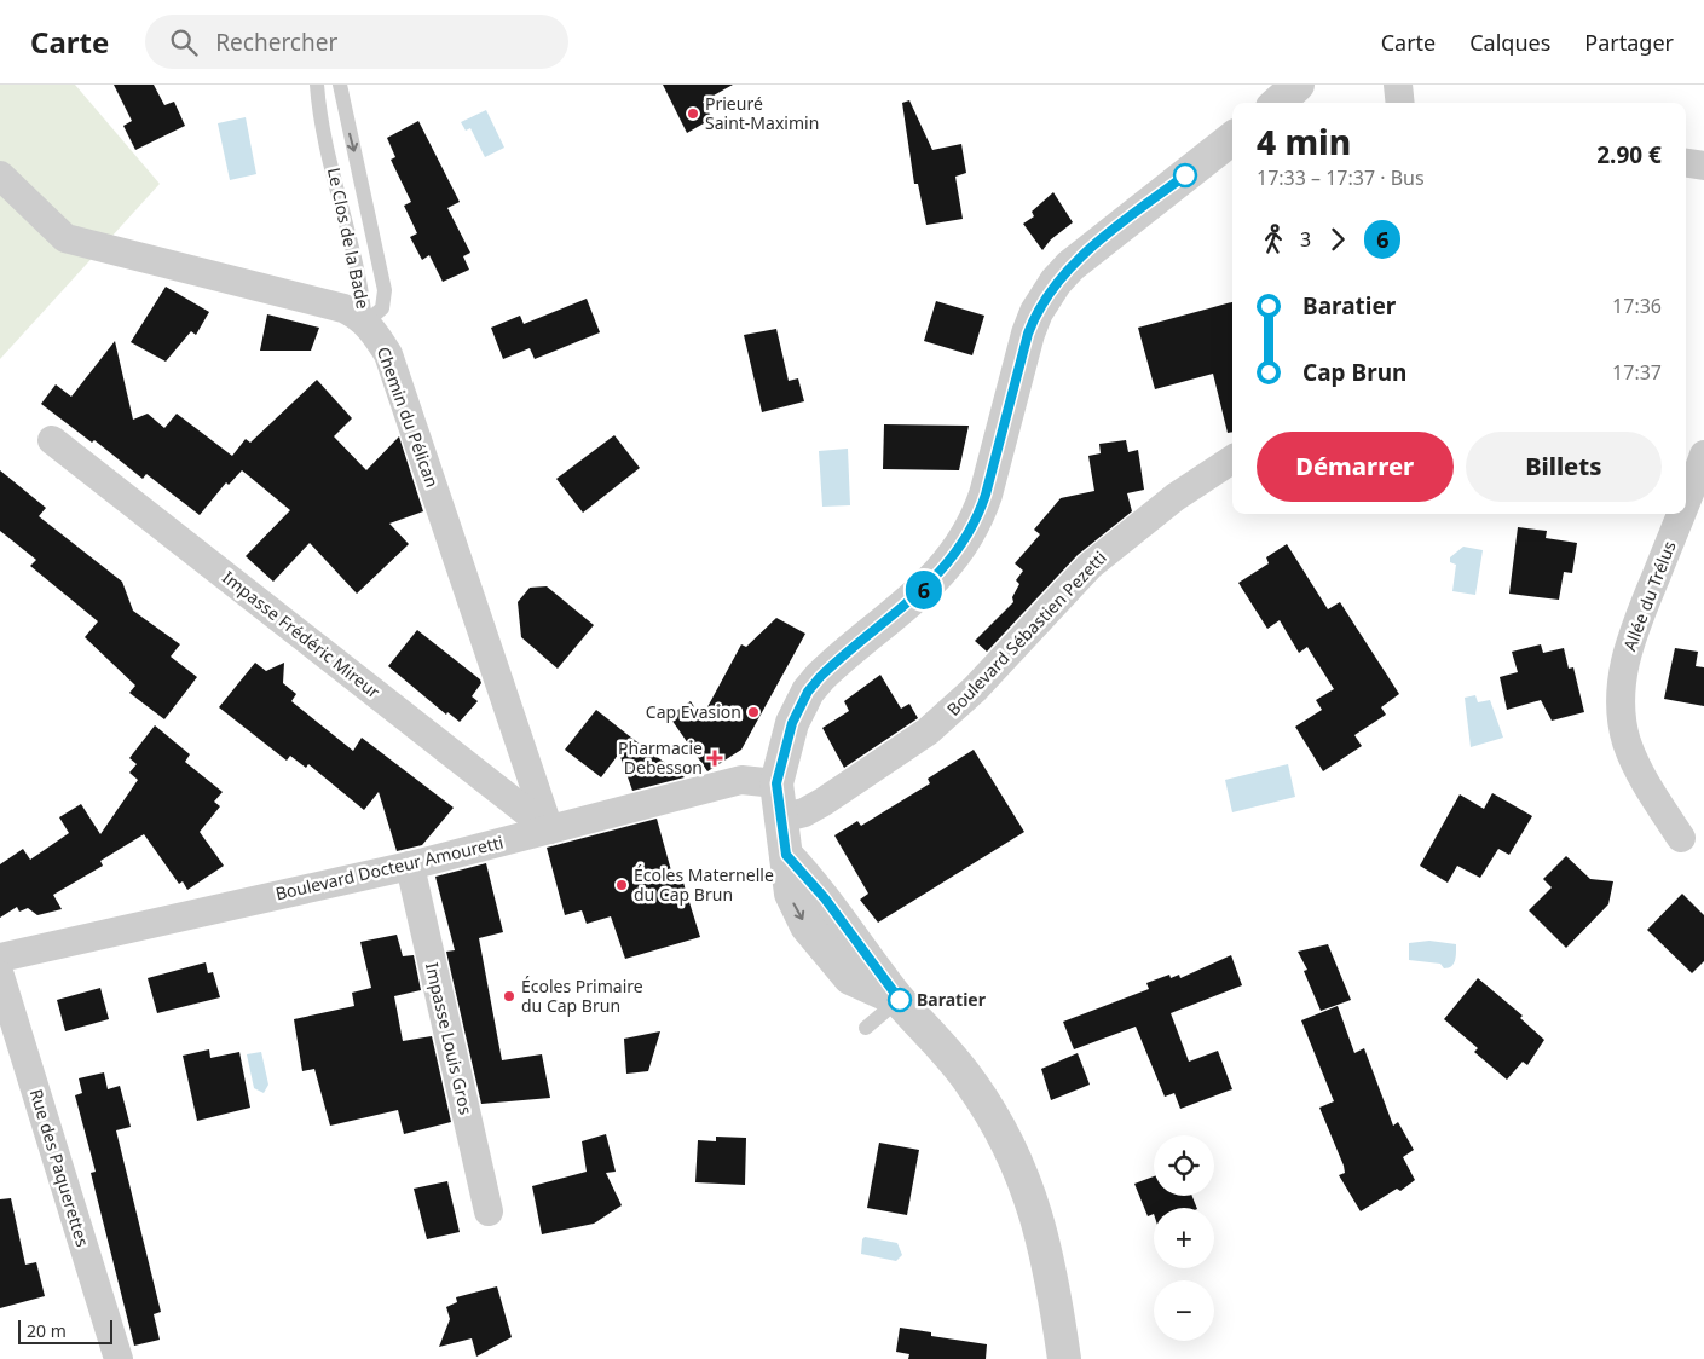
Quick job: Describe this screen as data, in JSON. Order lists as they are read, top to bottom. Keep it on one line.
{"streets":{"street":["Chemin du Pélican","Allée du Trélus","Boulevard Sébastien Pezetti","Impasse Frédéric Mireur","Boulevard Docteur Amouretti","Impasse Louis Gros","Rue des Paquerettes"],"lane":["Le Clos de la Bade"]},"crossings":[["Le Clos de la Bade","Chemin du Pélican"],["Chemin du Pélican","Impasse Frédéric Mireur"],["Chemin du Pélican","Boulevard Docteur Amouretti"],["Impasse Frédéric Mireur","Boulevard Docteur Amouretti"],["Boulevard Docteur Amouretti","Impasse Louis Gros"]],"places":{"other":["Prieuré Saint-Maximin","Cap Evasion","Écoles Maternelle du Cap Brun","Écoles Primaire du Cap Brun","Baratier"],"health":["Pharmacie Debesson"]},"lines":["bus line 6"],"scale_bar":"20 m","page":{"header":"Carte","search":"Rechercher","nav":["Carte","Calques","Partager"],"on_map":"6","heading":["4 min","17:33 – 17:37 · Bus","2.90 €"],"legs":["3","6"],"list":[{"name":"Baratier","value":"17:36"},{"name":"Cap Brun","value":"17:37"}],"buttons":["Démarrer","Billets"],"map_buttons":["+","−"],"scale":"20 m"}}
